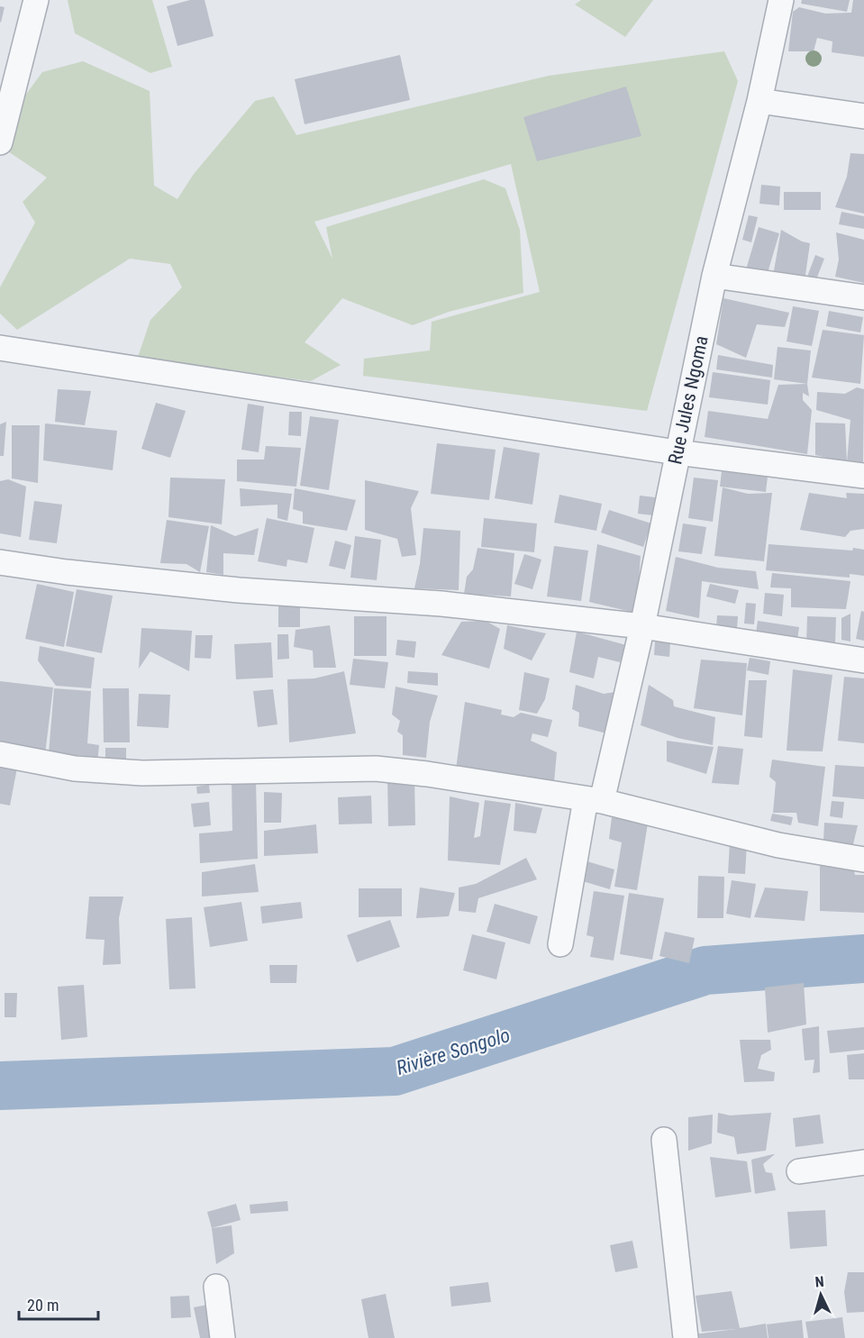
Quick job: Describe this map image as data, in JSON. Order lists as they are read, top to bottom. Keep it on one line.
{"streets":{"street":["Rue Jules Ngoma"]},"water":["Rivière Songolo"],"scale_bar":"20 m","north":"top"}
